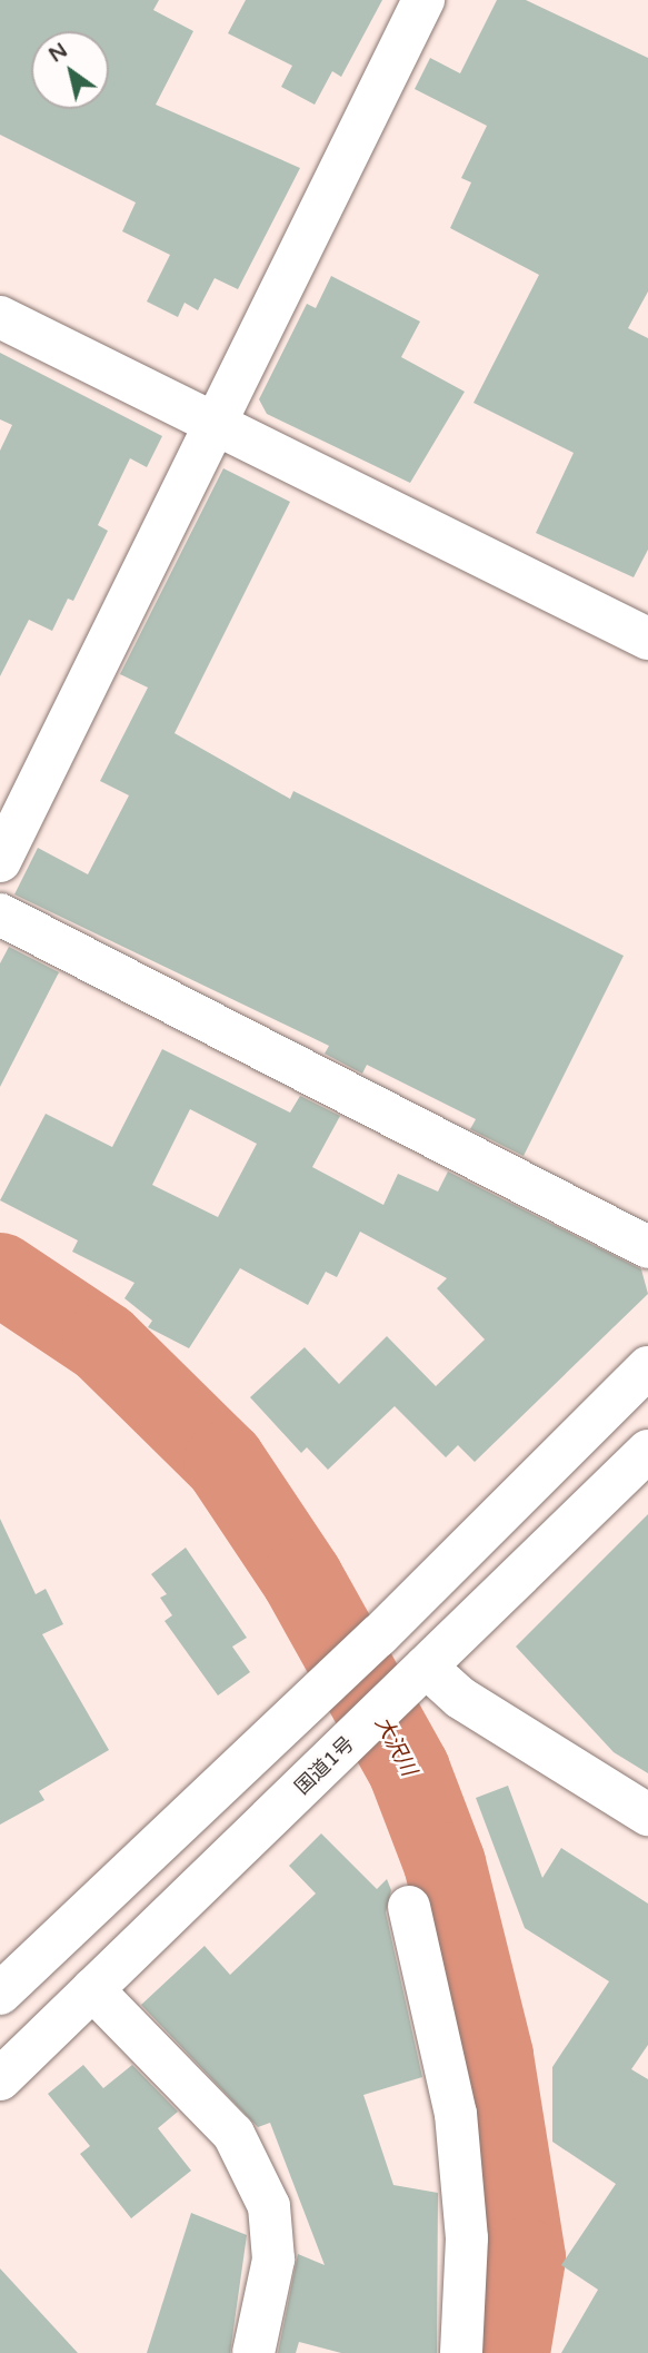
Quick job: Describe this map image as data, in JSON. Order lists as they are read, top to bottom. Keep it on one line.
{"streets":{"main road":["国道1号"]},"water":["大沢川"],"north":"top left"}
